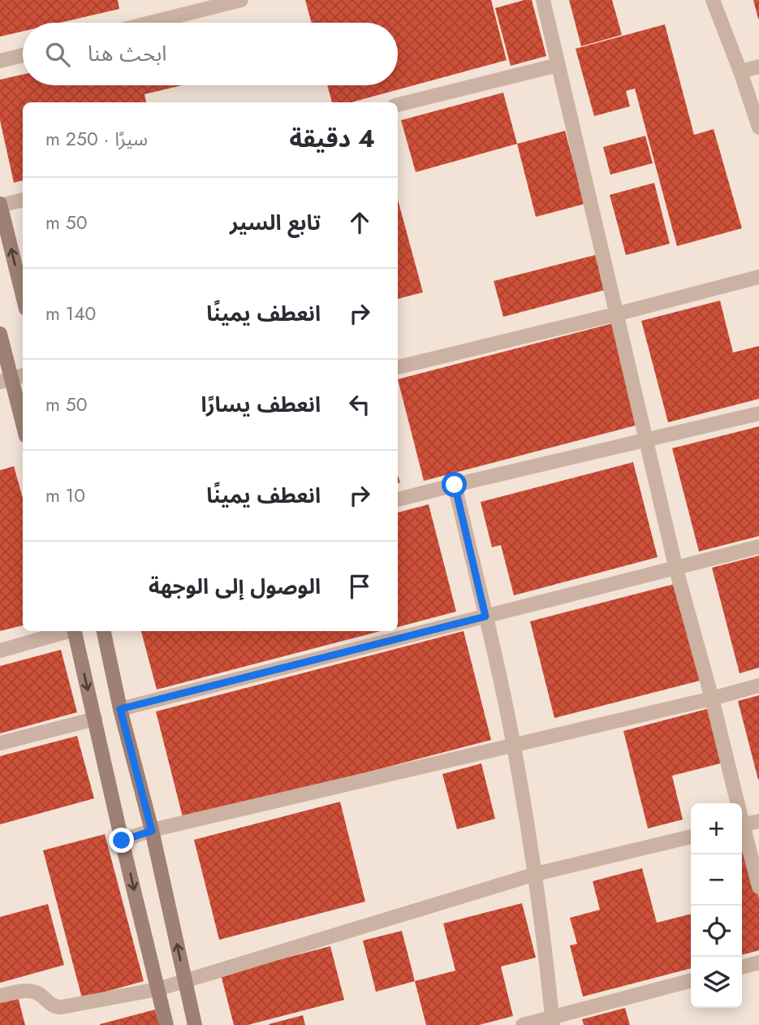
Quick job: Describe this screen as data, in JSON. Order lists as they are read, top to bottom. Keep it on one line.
{"page":{"search":"ابحث هنا","heading":["4 دقيقة","سيرًا · 250 m"],"list":[["تابع السير","50 m"],["انعطف يمينًا","140 m"],["انعطف يسارًا","50 m"],["انعطف يمينًا","10 m"],"الوصول إلى الوجهة"],"map_buttons":["+","−"]}}
